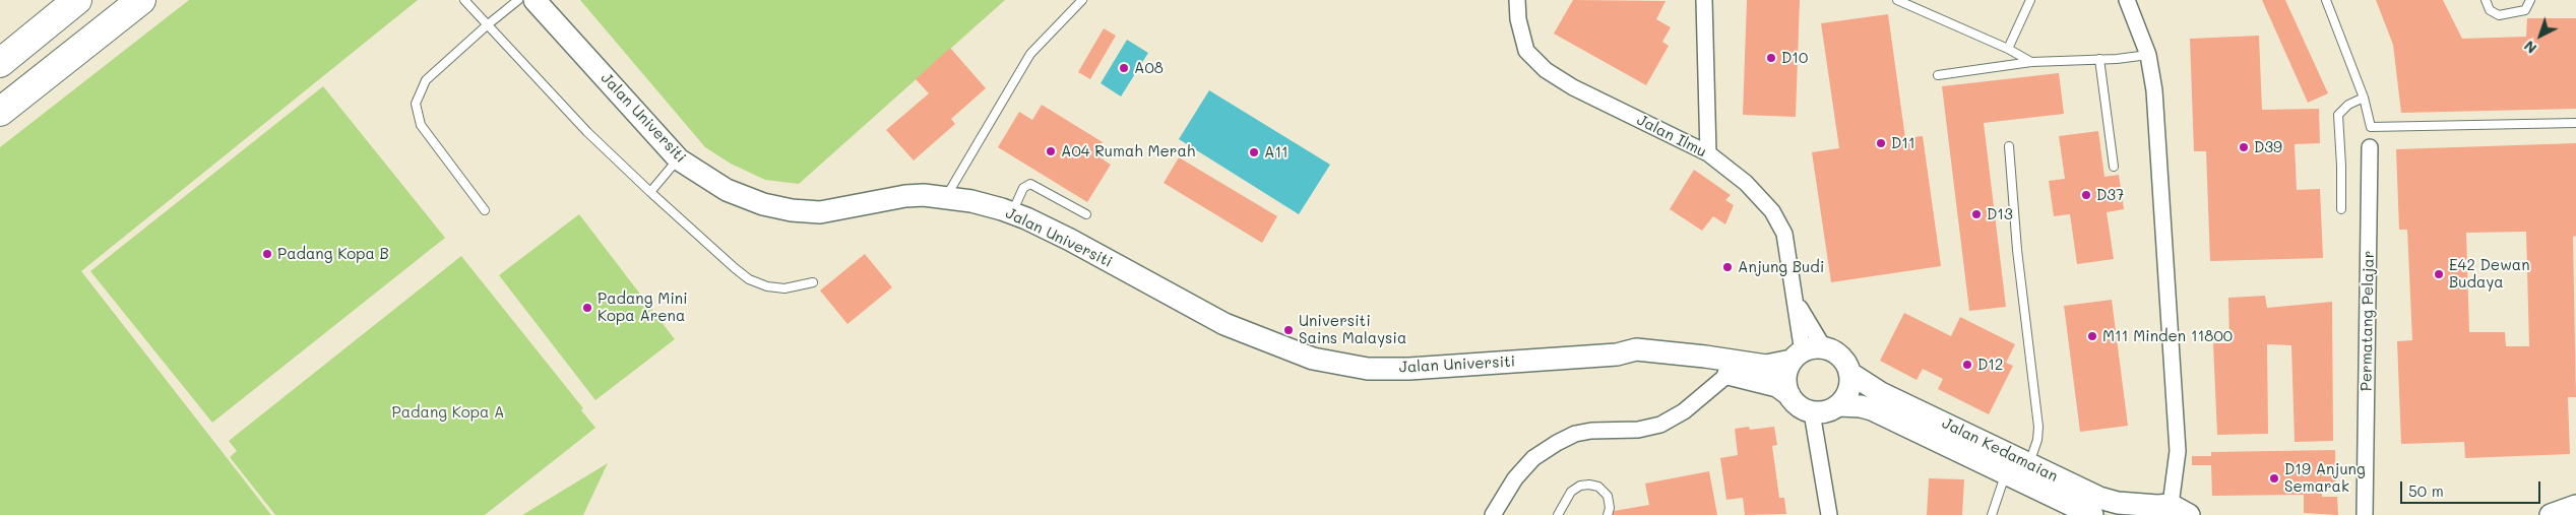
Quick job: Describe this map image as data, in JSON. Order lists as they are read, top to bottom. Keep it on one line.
{"streets":{"street":["Jalan Universiti","Jalan Ilmu","Permatang Pelajar","Jalan Kedamaian"]},"crossings":[["Jalan Universiti","Jalan Ilmu"],["Jalan Universiti","Jalan Kedamaian"],["Jalan Ilmu","Jalan Kedamaian"]],"parks":["Padang Kopa A"],"places":["D10","A08","D11","D39","A04 Rumah Merah","A11","D37","D13","Padang Kopa B","Anjung Budi","E42 Dewan Budaya","Padang Mini Kopa Arena","Universiti Sains Malaysia","M11 Minden 11800","D12","D19 Anjung Semarak"],"scale_bar":"50 m","north":"bottom left"}
